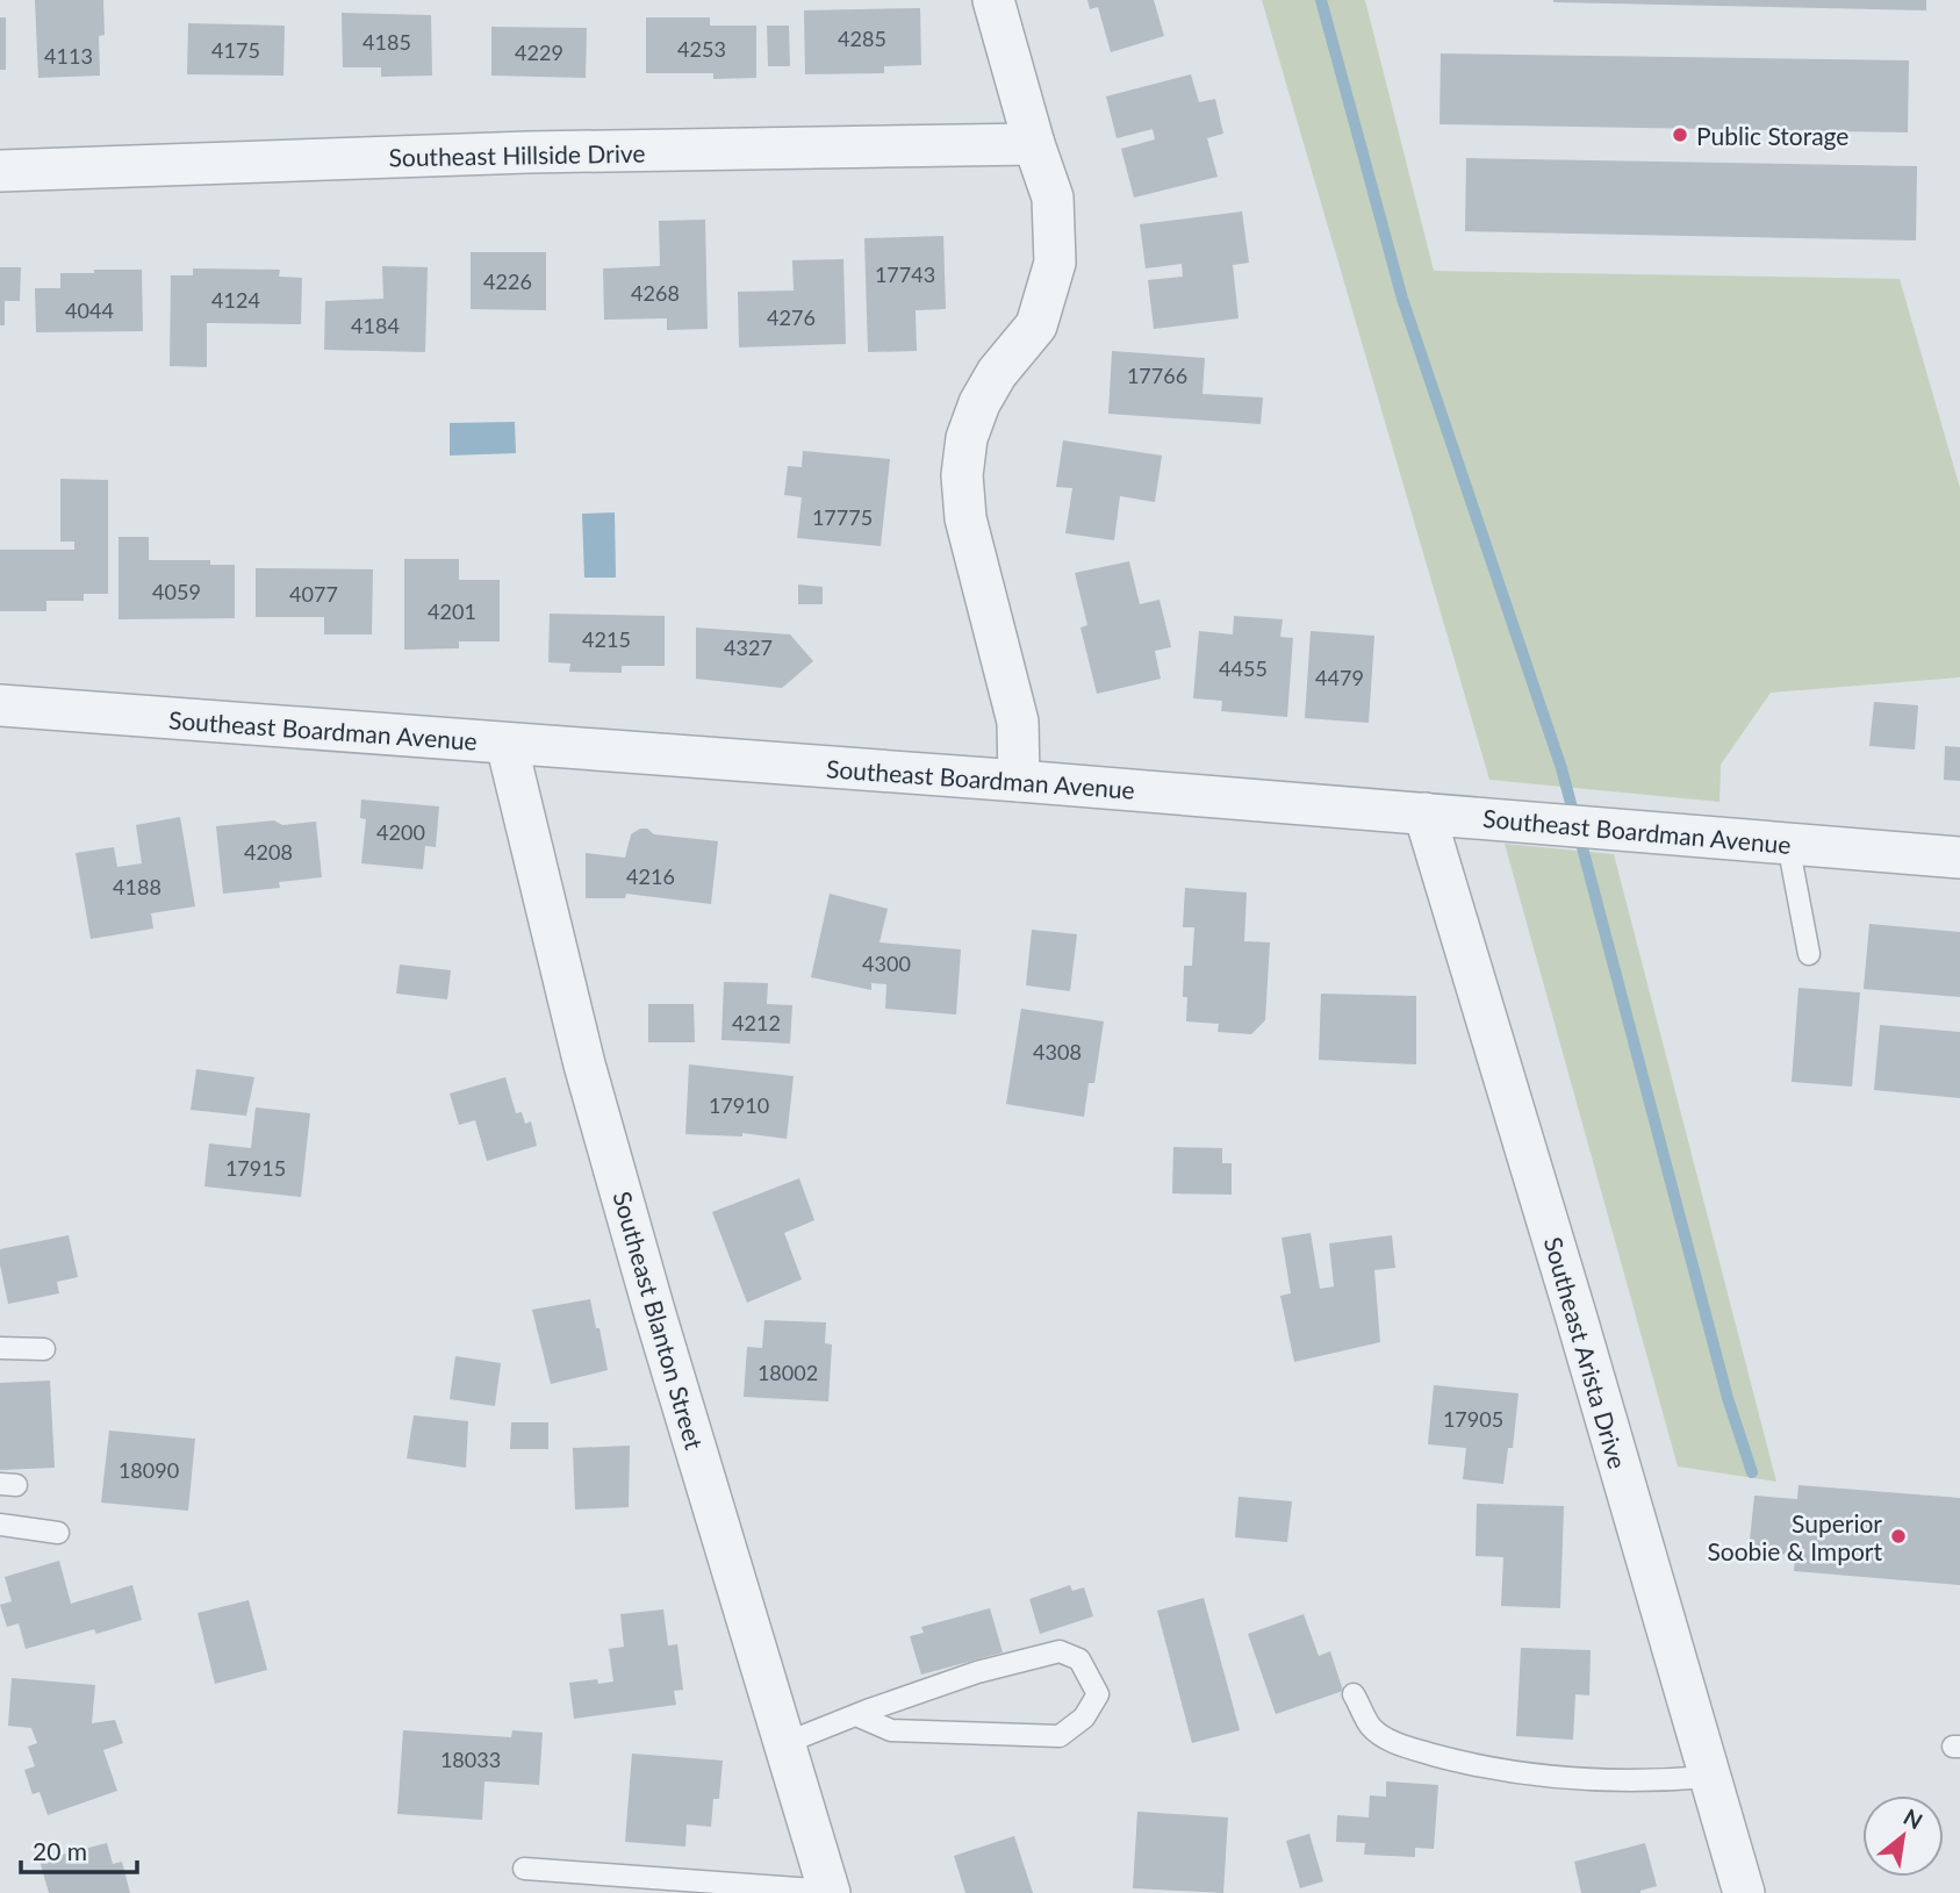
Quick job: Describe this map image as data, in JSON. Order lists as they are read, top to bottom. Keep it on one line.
{"streets":{"street":["Southeast Hillside Drive","Southeast Boardman Avenue","Southeast Blanton Street","Southeast Arista Drive"]},"crossings":[["Southeast Boardman Avenue","Southeast Blanton Street"],["Southeast Boardman Avenue","Southeast Arista Drive"]],"places":["Public Storage","Superior Soobie & Import"],"house_numbers":["4285","4185","4253","4175","4229","4113","17743","4226","4268","4124","4044","4276","4184","17766","17775","4059","4077","4201","4215","4327","4455","4479","4200","4208","4216","4188","4300","4212","4308","17910","17915","18002","17905","18090","18033"],"scale_bar":"20 m","north":"top right"}
